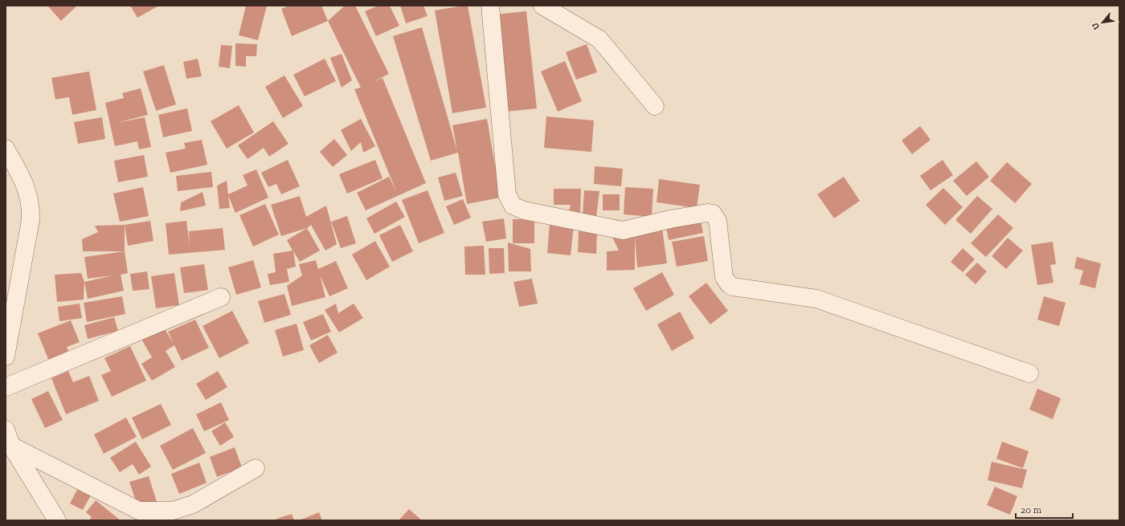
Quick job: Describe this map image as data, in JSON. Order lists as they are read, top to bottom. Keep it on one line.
{"scale_bar":"20 m","north":"bottom left"}
